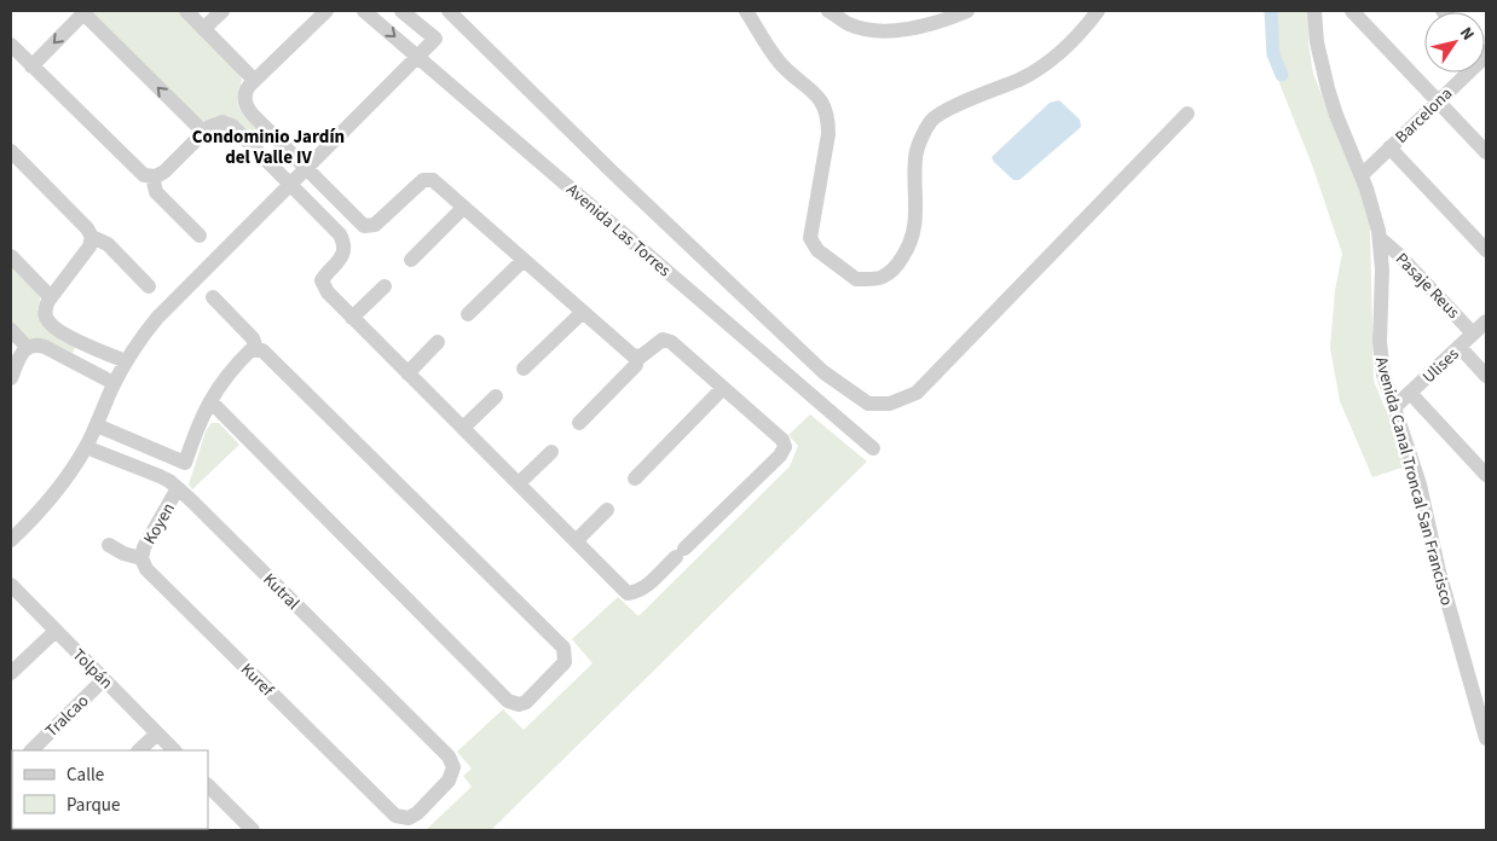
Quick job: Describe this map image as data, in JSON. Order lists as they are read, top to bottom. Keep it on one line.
{"streets":{"street":["Barcelona","Avenida Las Torres","Pasaje Reus","Ulises","Avenida Canal Troncal San Francisco","Koyen","Kutral","Tolpán","Kuref","Tralcao"]},"crossings":[["Barcelona","Avenida Canal Troncal San Francisco"],["Pasaje Reus","Ulises"],["Pasaje Reus","Avenida Canal Troncal San Francisco"],["Ulises","Avenida Canal Troncal San Francisco"],["Koyen","Kutral"],["Koyen","Kuref"],["Kutral","Kuref"],["Tolpán","Tralcao"]],"districts":["Condominio Jardín del Valle IV"],"legend":["Calle","Parque"],"north":"top right"}
